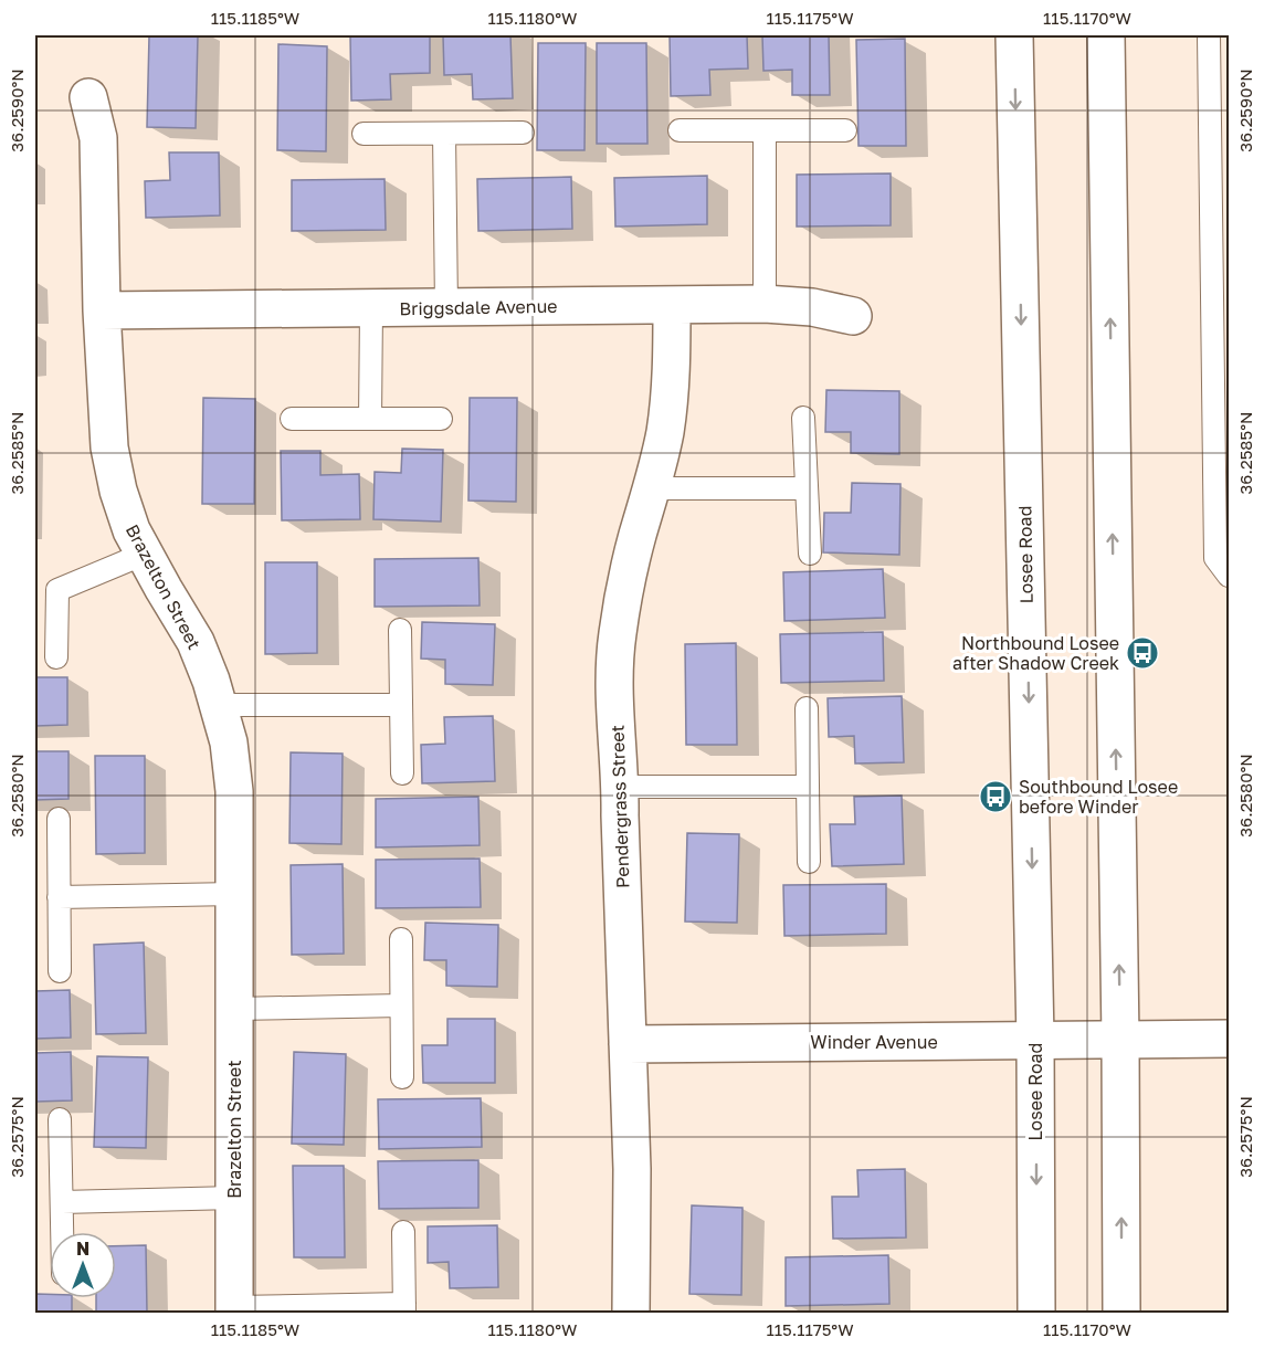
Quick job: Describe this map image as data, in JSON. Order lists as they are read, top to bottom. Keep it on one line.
{"streets":{"street":["Briggsdale Avenue","Losee Road","Brazelton Street","Pendergrass Street","Winder Avenue"]},"crossings":[["Briggsdale Avenue","Brazelton Street"],["Briggsdale Avenue","Pendergrass Street"],["Losee Road","Winder Avenue"],["Pendergrass Street","Winder Avenue"]],"places":{"bus stop":["Northbound Losee after Shadow Creek","Southbound Losee before Winder"]},"north":"top","coordinates":["115.1185°W","115.1180°W","115.1175°W","115.1170°W","36.2590°N","36.2585°N","36.2580°N","36.2575°N"]}
